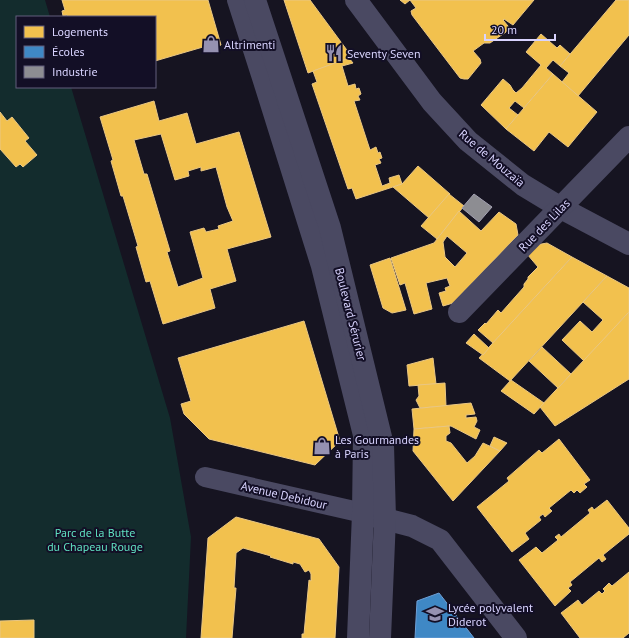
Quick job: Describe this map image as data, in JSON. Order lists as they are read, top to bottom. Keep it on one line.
{"streets":{"street":["Rue de Mouzaïa","Rue des Lilas","Boulevard Sérurier","Avenue Debidour"]},"crossings":[["Rue de Mouzaïa","Rue des Lilas"],["Boulevard Sérurier","Avenue Debidour"]],"parks":["Parc de la Butte du Chapeau Rouge"],"places":{"shop":["Altrimenti","Les Gourmandes à Paris"],"restaurant":["Seventy Seven"],"school or university":["Lycée polyvalent Diderot"]},"legend":["Logements","Écoles","Industrie"],"scale_bar":"20 m"}
